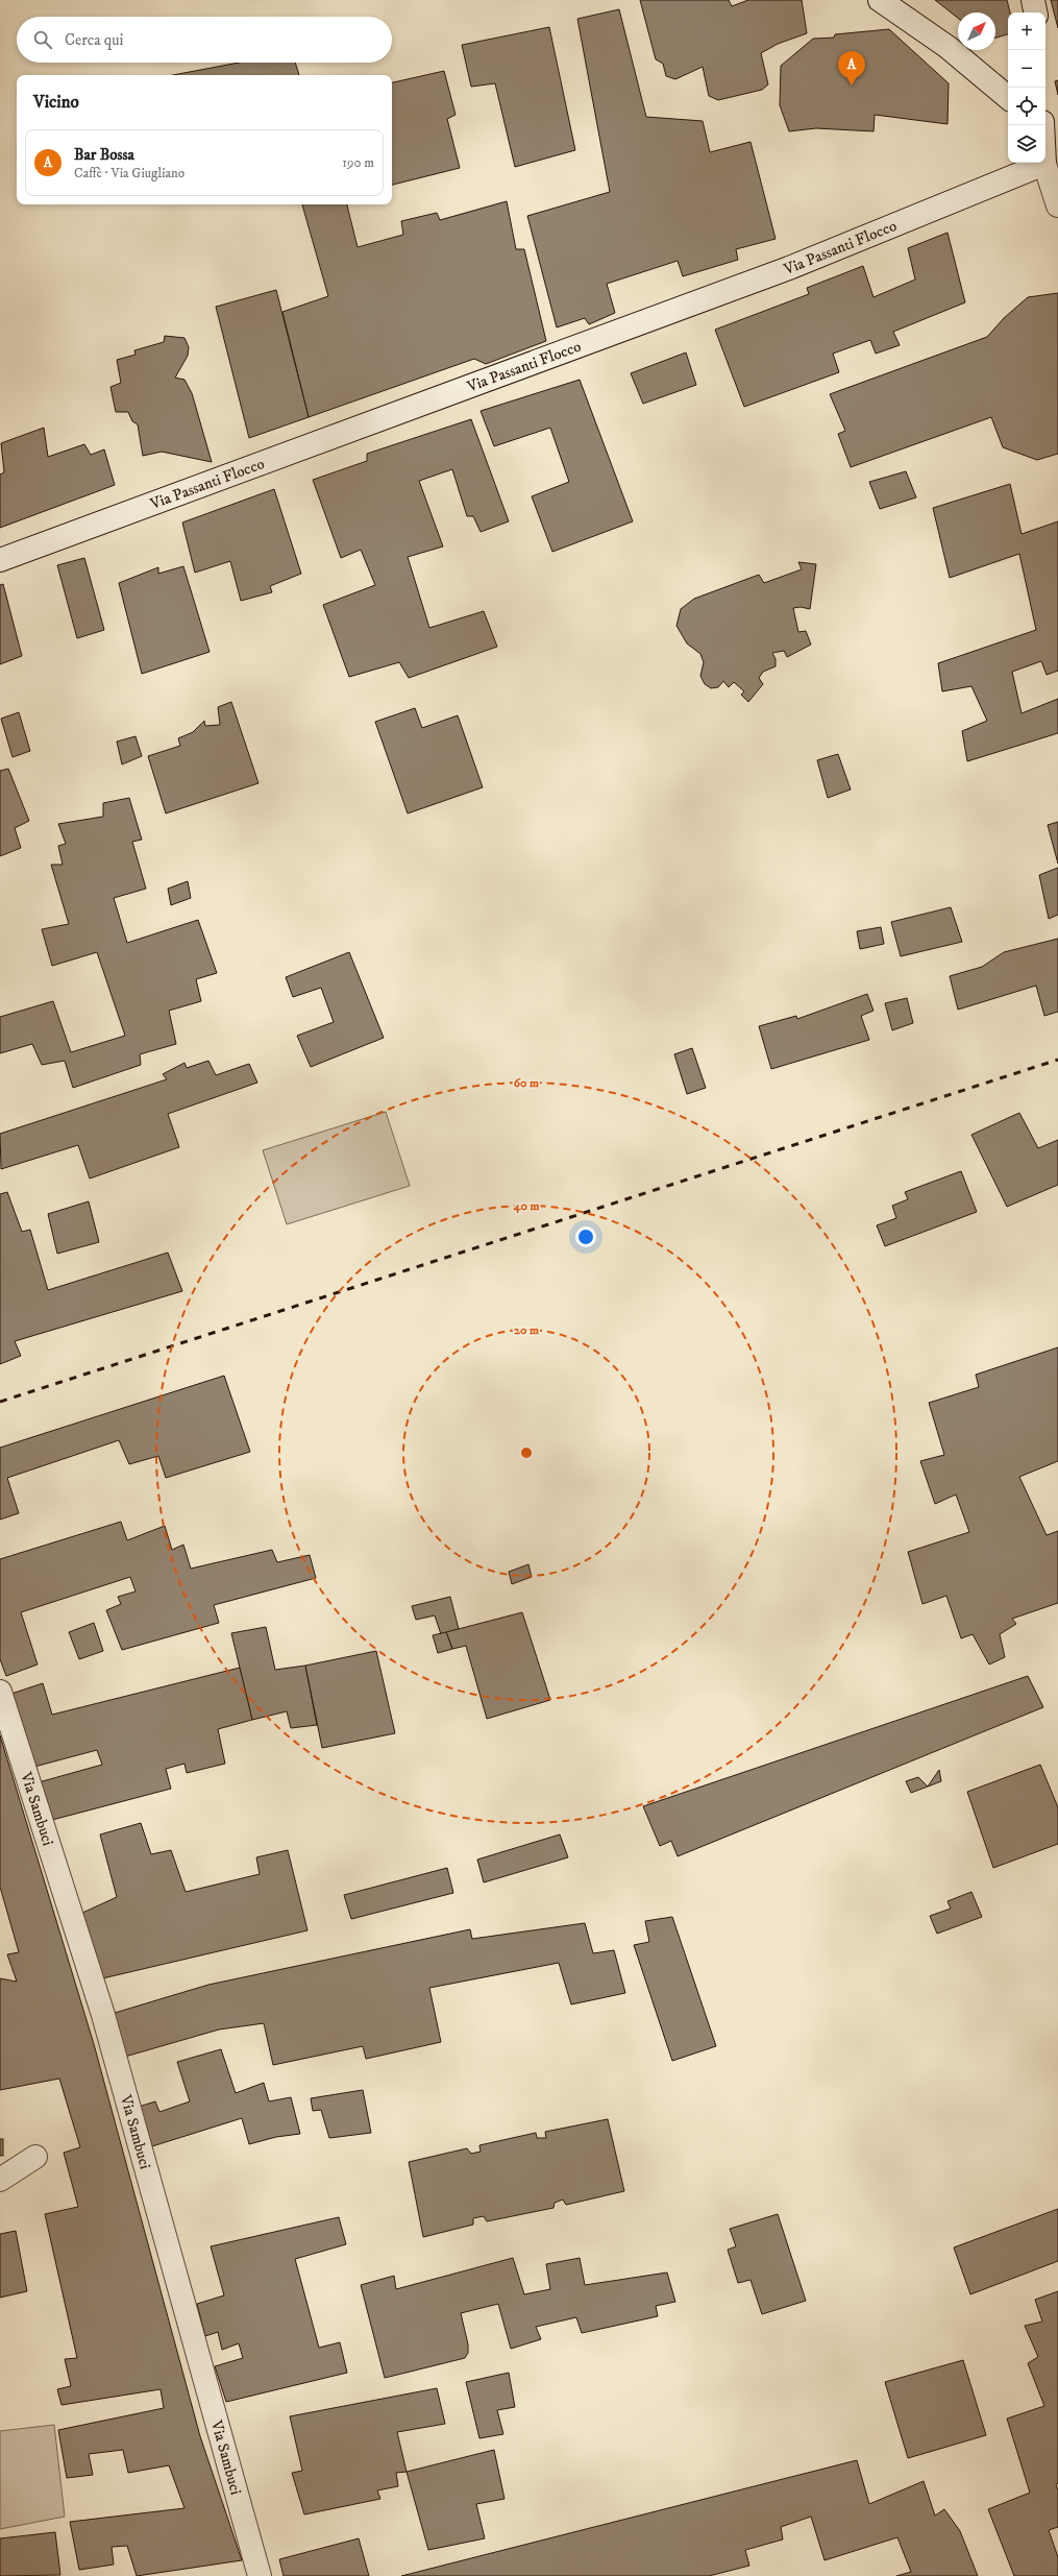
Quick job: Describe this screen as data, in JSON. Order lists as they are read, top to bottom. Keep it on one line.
{"streets":{"street":["Via Passanti Flocco","Via Sambuci"]},"north":"top right","page":{"map_buttons":["+","−"],"search":"Cerca qui","pins":"A","heading":"Vicino","list":[{"mark":"A","name":"Bar Bossa","note":"Caffè · Via Giugliano","value":"190 m"}]},"rings":["60 m","40 m","20 m"]}
